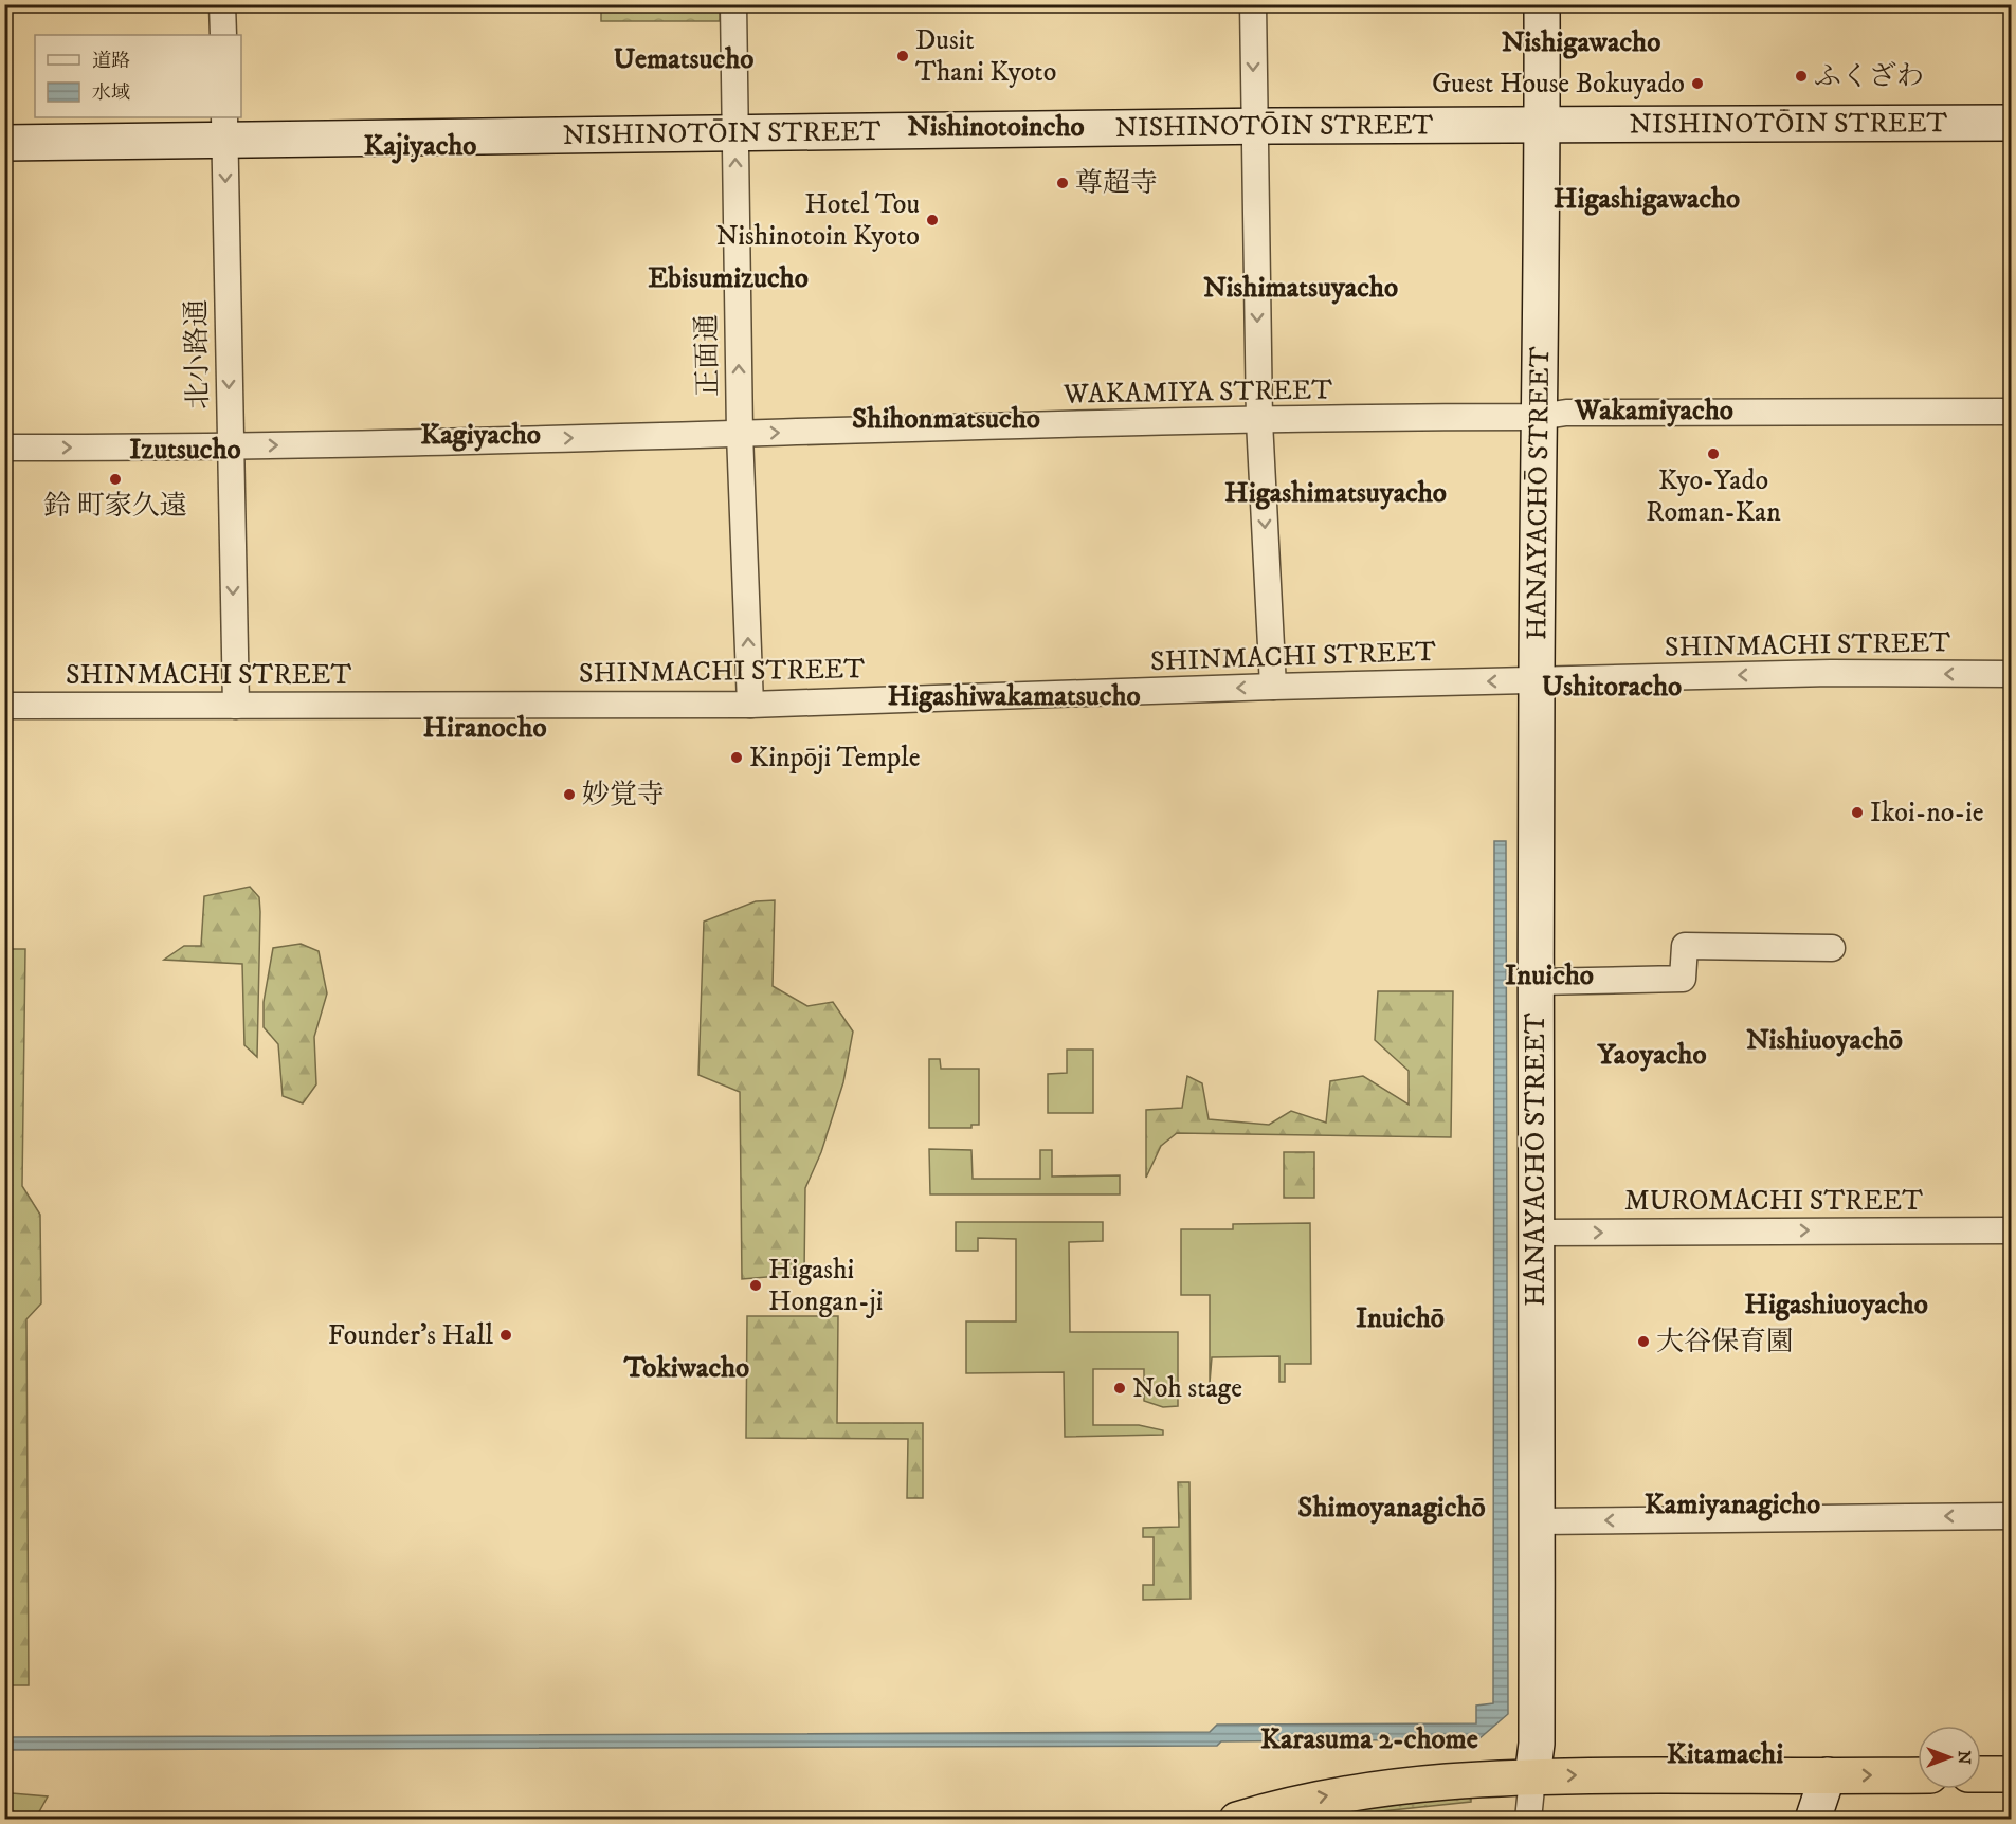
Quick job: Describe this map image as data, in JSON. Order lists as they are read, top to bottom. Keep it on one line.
{"streets":{"street":["NISHINOTŌIN STREET","北小路通","正面通","WAKAMIYA STREET","HANAYACHŌ STREET","SHINMACHI STREET","MUROMACHI STREET"]},"crossings":[["NISHINOTŌIN STREET","北小路通"],["NISHINOTŌIN STREET","正面通"],["NISHINOTŌIN STREET","HANAYACHŌ STREET"],["北小路通","WAKAMIYA STREET"],["北小路通","SHINMACHI STREET"],["正面通","WAKAMIYA STREET"],["正面通","SHINMACHI STREET"],["WAKAMIYA STREET","HANAYACHŌ STREET"],["HANAYACHŌ STREET","SHINMACHI STREET"],["HANAYACHŌ STREET","MUROMACHI STREET"]],"one_way":["北小路通","正面通","WAKAMIYA STREET","SHINMACHI STREET","MUROMACHI STREET"],"districts":["Nishigawacho","Uematsucho","Nishinotoincho","Kajiyacho","Higashigawacho","Ebisumizucho","Nishimatsuyacho","Wakamiyacho","Shihonmatsucho","Kagiyacho","Izutsucho","Higashimatsuyacho","Ushitoracho","Higashiwakamatsucho","Hiranocho","Inuicho","Nishiuoyachō","Yaoyacho","Higashiuoyacho","Inuichō","Tokiwacho","Kamiyanagicho","Shimoyanagichō","Karasuma 2-chome","Kitamachi"],"places":["Dusit Thani Kyoto","ふくざわ","Guest House Bokuyado","尊超寺","Hotel Tou Nishinotoin Kyoto","Kyo-Yado Roman-Kan","鈴 町家久遠","Kinpōji Temple","妙覚寺","Ikoi-no-ie","Higashi Hongan-ji","Founder’s Hall","大谷保育園","Noh stage"],"legend":["道路","水域"],"north":"right"}
